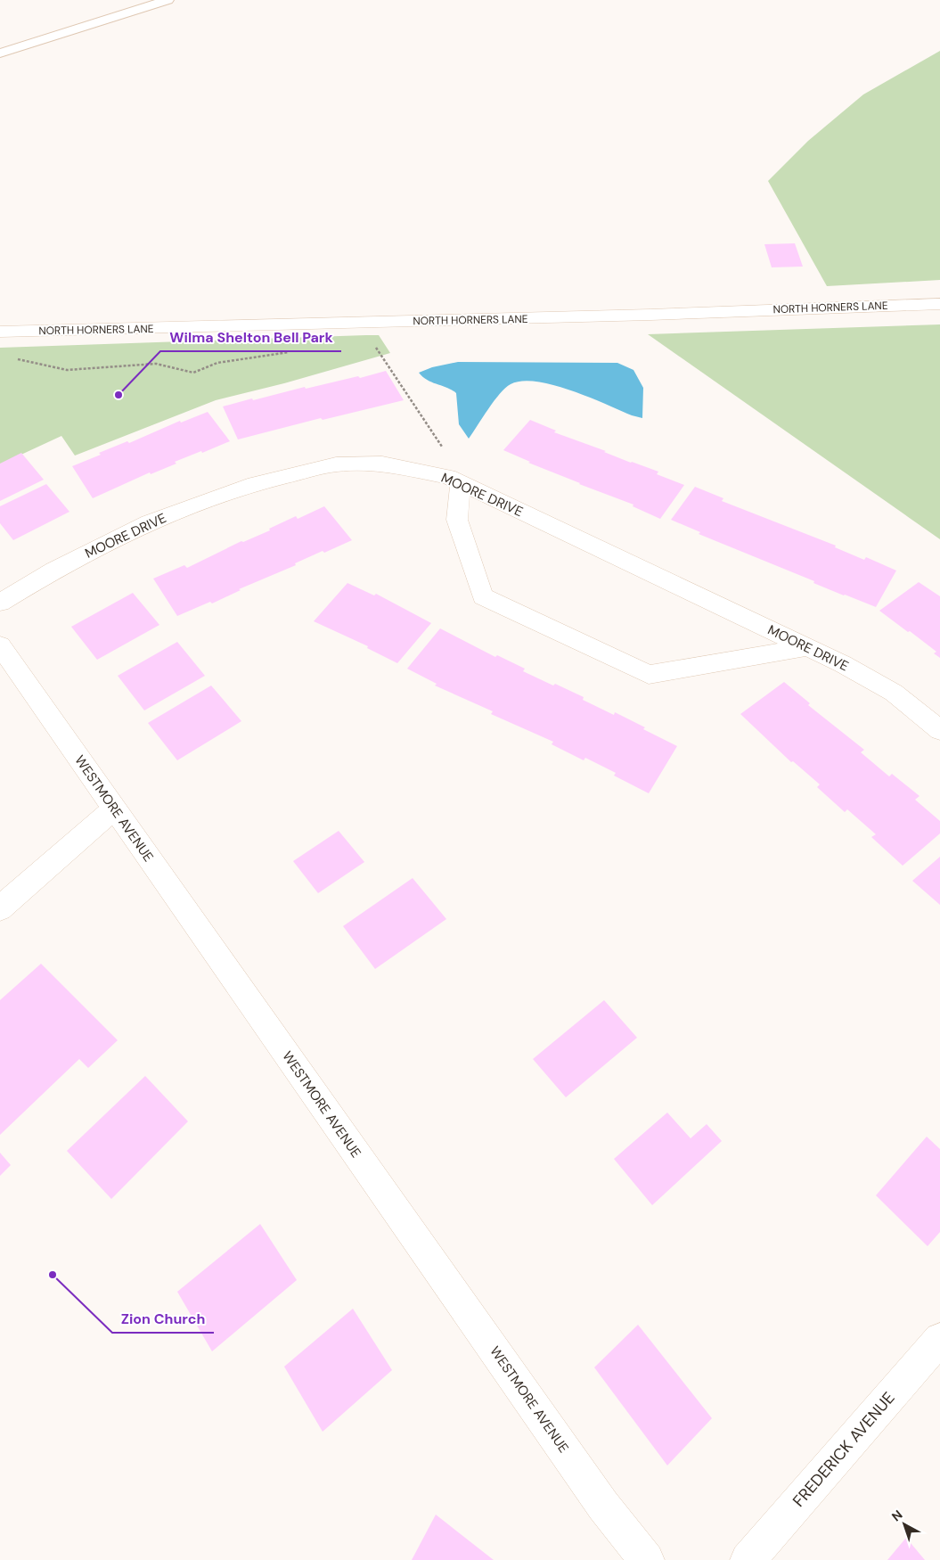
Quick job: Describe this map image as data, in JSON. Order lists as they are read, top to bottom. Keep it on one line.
{"streets":{"street":["NORTH HORNERS LANE","MOORE DRIVE","WESTMORE AVENUE","FREDERICK AVENUE"]},"places":["Wilma Shelton Bell Park","Zion Church"],"north":"top left"}
